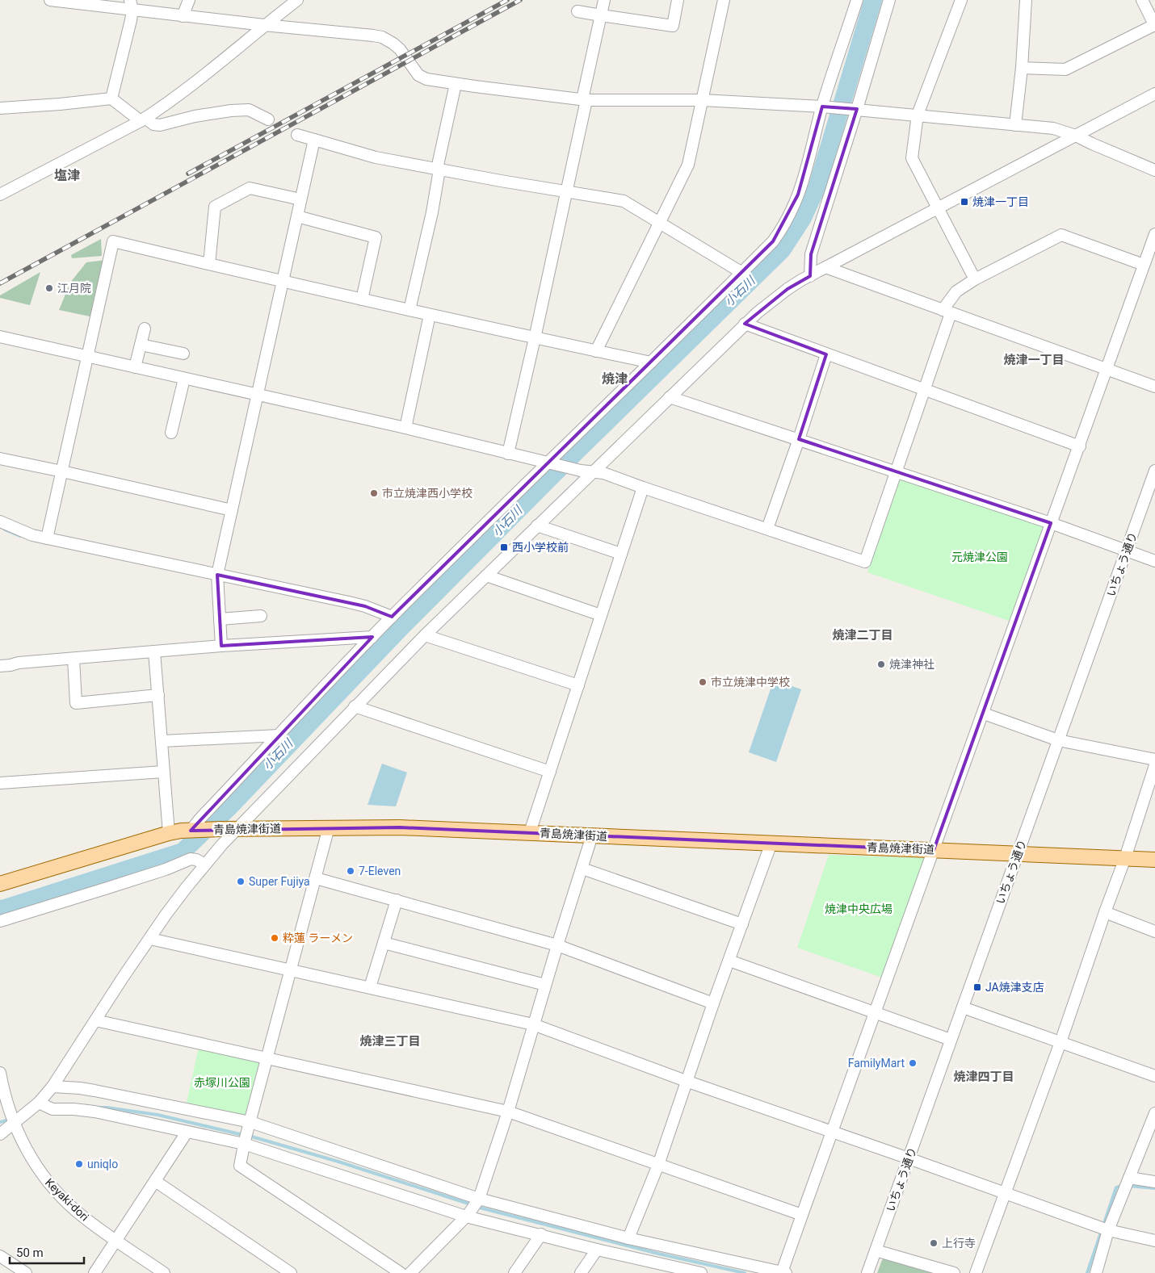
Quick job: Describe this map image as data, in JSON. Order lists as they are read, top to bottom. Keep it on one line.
{"streets":{"main road":["青島焼津街道"],"street":["いちょう通り","Keyaki-dori"]},"crossings":[["いちょう通り","青島焼津街道"]],"districts":["塩津","焼津一丁目","焼津","焼津二丁目","焼津三丁目","焼津四丁目"],"water":["小石川"],"parks":["元焼津公園","焼津中央広場","赤塚川公園"],"places":{"transit":["焼津一丁目","西小学校前","JA焼津支店"],"other":["江月院","市立焼津西小学校","焼津神社","市立焼津中学校","7-Eleven","Super Fujiya","粋蓮 ラーメン","FamilyMart","uniqlo","上行寺"]},"scale_bar":"50 m"}
